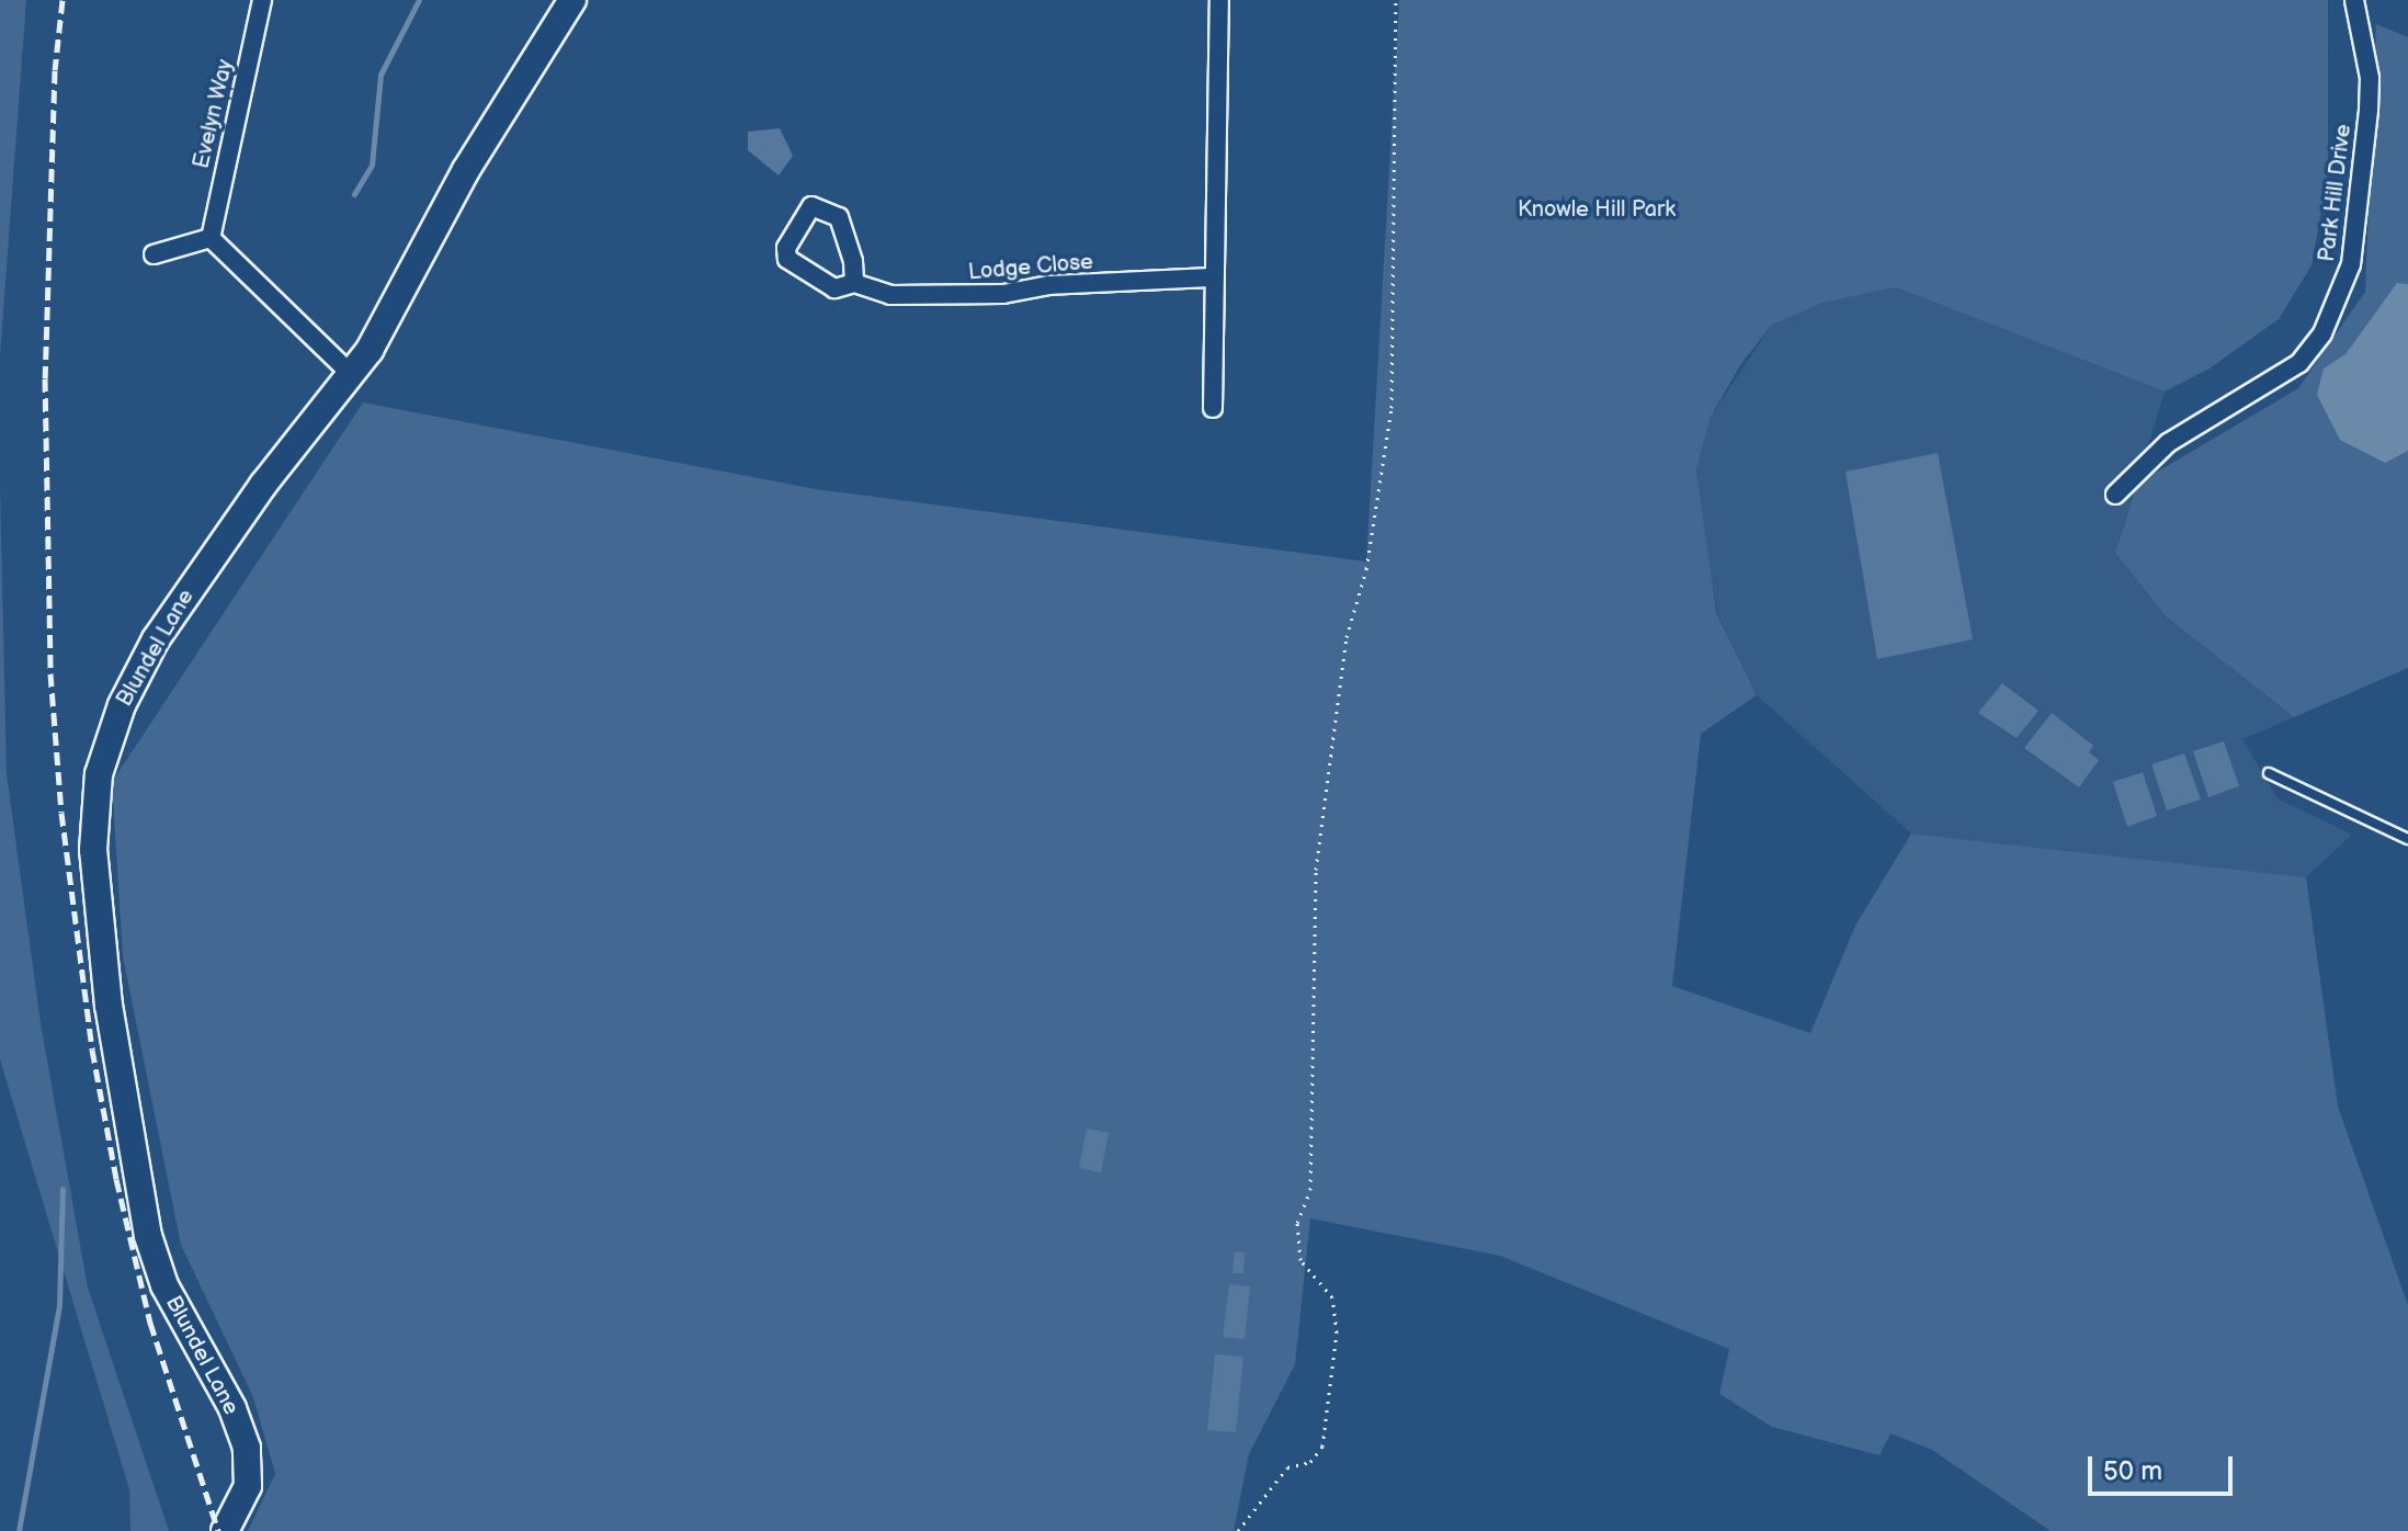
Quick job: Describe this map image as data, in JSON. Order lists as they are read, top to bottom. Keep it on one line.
{"streets":{"street":["Evelyn Way","Park Hill Drive","Lodge Close","Blundel Lane"]},"parks":["Knowle Hill Park"],"scale_bar":"50 m"}
